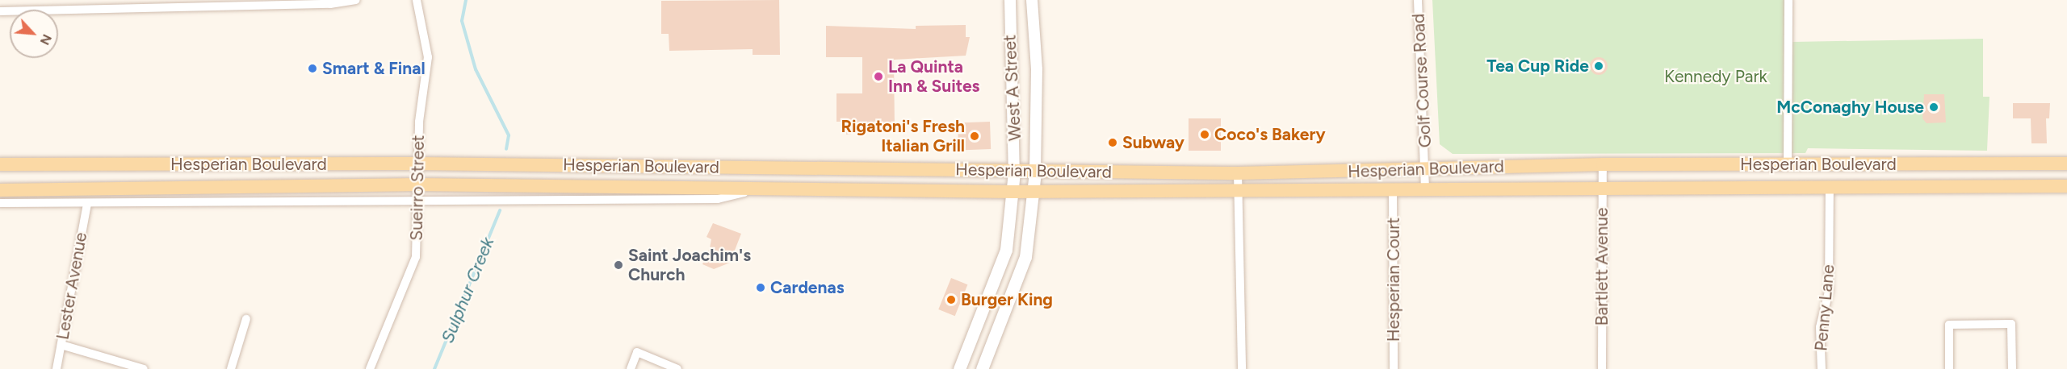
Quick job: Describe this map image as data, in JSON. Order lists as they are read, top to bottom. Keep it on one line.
{"streets":{"main road":["West A Street","Hesperian Boulevard"],"street":["Golf Course Road","Sueirro Street","Bartlett Avenue","Hesperian Court","Lester Avenue","Penny Lane"]},"crossings":[["Golf Course Road","Hesperian Boulevard"],["West A Street","Hesperian Boulevard"],["Hesperian Boulevard","Sueirro Street"],["Hesperian Boulevard","Bartlett Avenue"],["Hesperian Boulevard","Hesperian Court"],["Hesperian Boulevard","Lester Avenue"],["Hesperian Boulevard","Penny Lane"]],"water":["Sulphur Creek"],"parks":["Kennedy Park"],"places":["Tea Cup Ride","Smart & Final","La Quinta Inn & Suites","McConaghy House","Coco's Bakery","Rigatoni's Fresh Italian Grill","Subway","Saint Joachim's Church","Cardenas","Burger King"],"north":"bottom right"}
